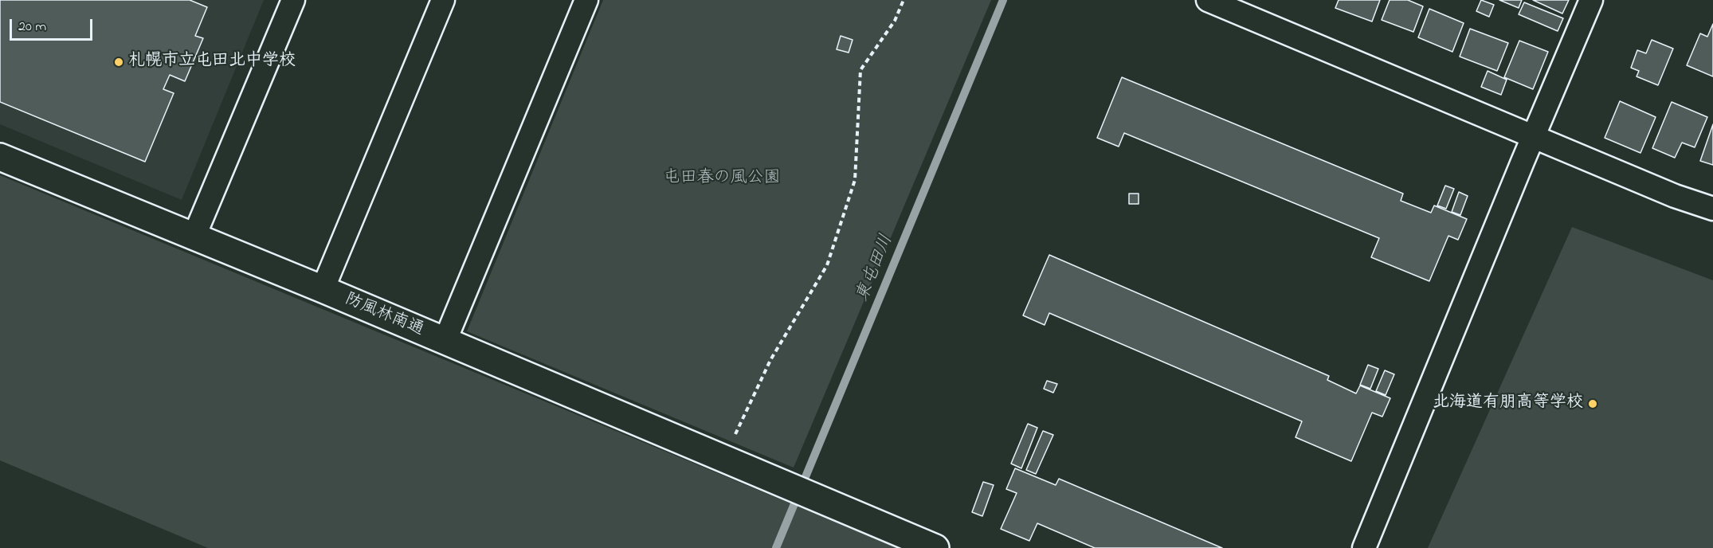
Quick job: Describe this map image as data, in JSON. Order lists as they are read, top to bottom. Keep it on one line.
{"streets":{"street":["防風林南通"]},"water":["東屯田川"],"parks":["屯田春の風公園"],"places":["札幌市立屯田北中学校","北海道有朋高等学校"],"scale_bar":"20 m"}
